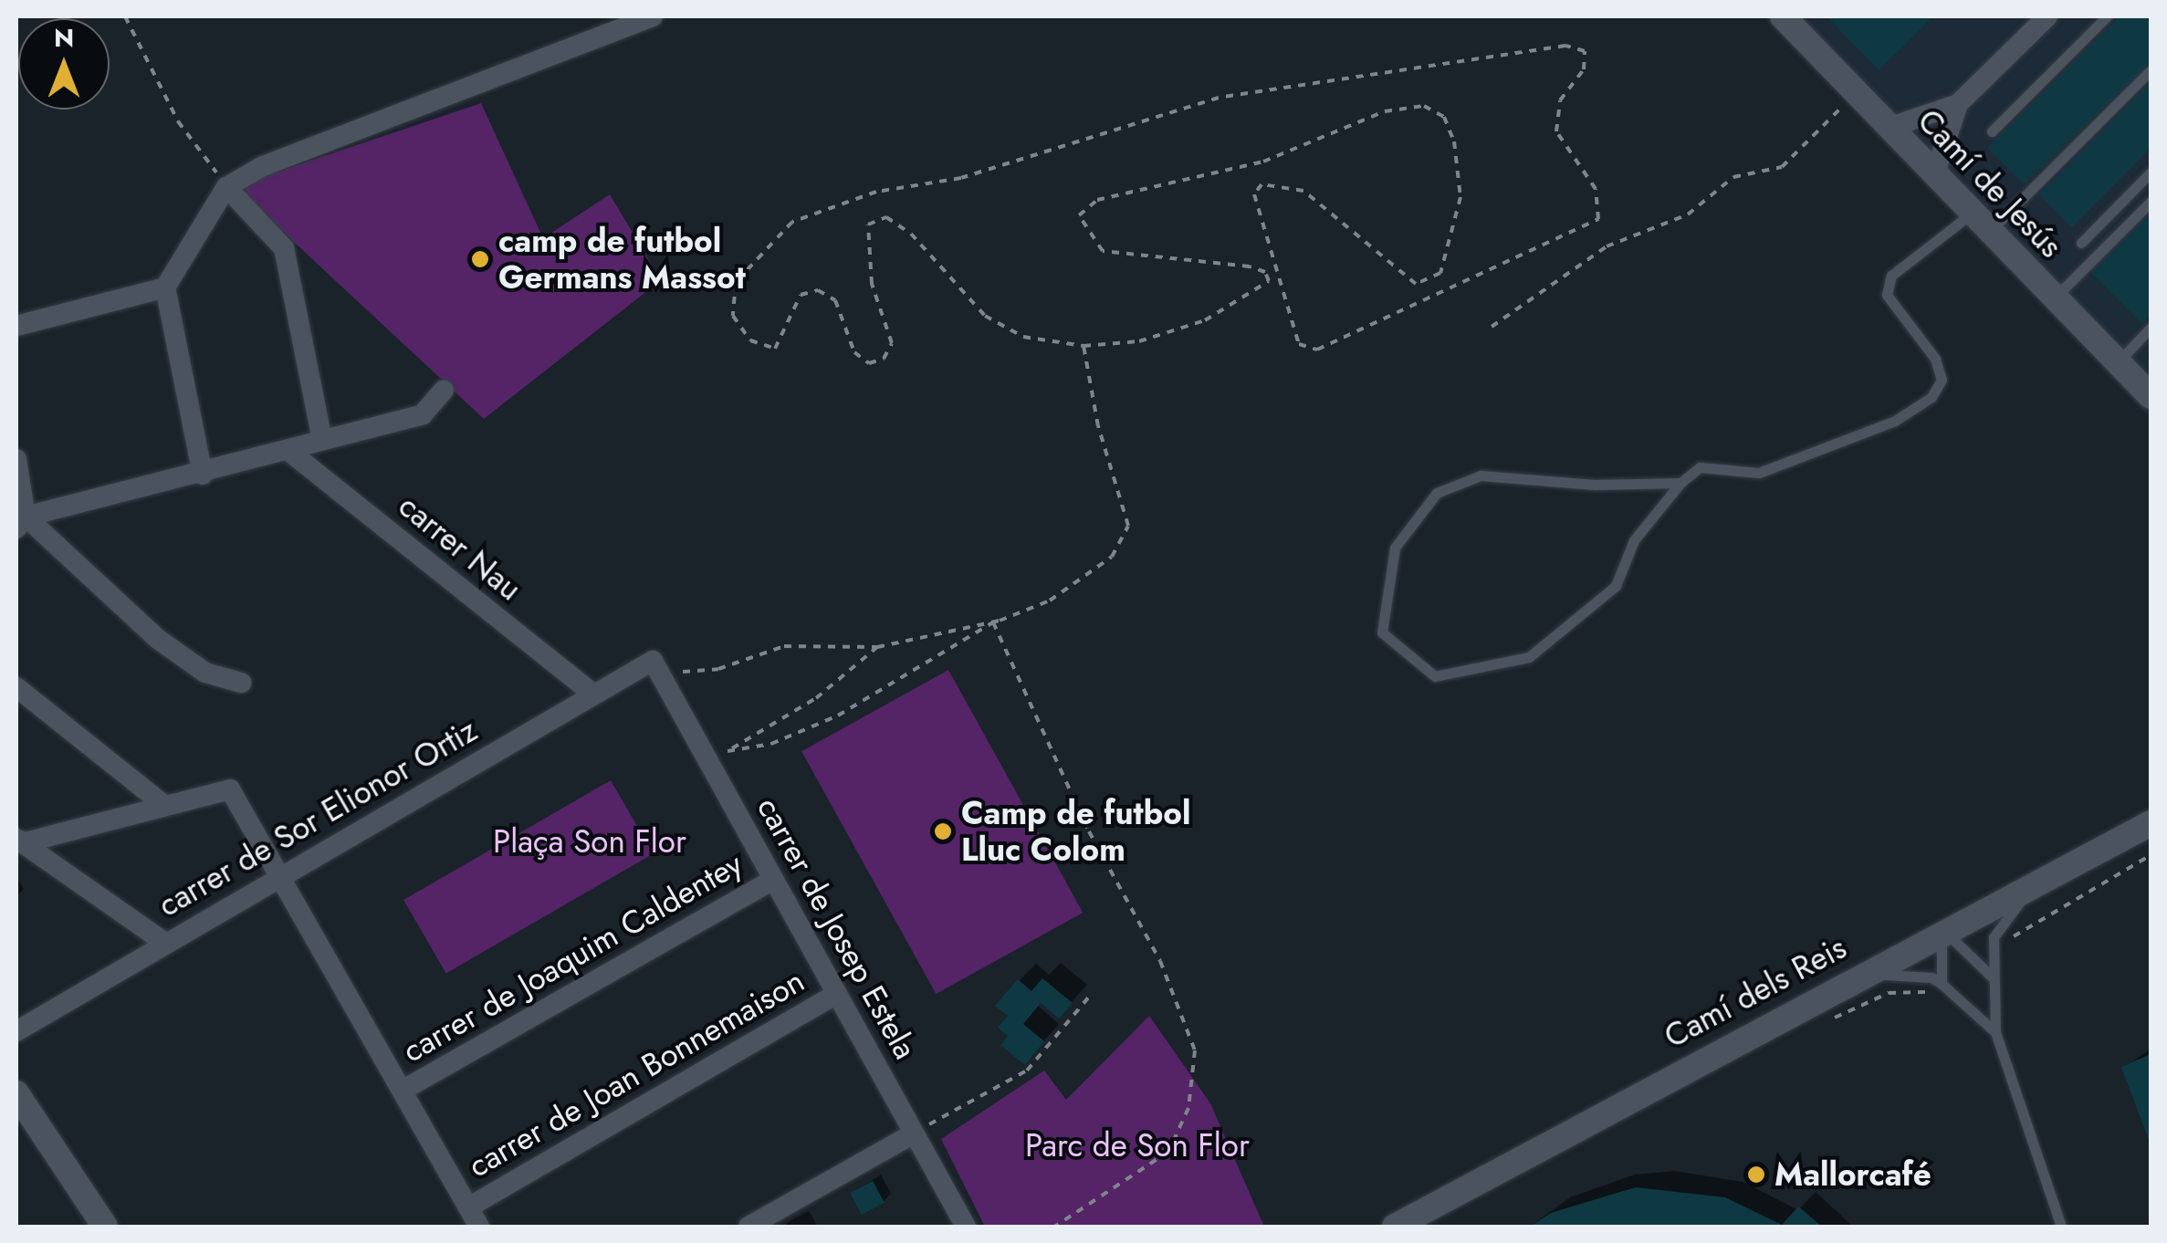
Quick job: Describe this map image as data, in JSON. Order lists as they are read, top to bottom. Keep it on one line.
{"streets":{"street":["Camí de Jesús","carrer Nau","carrer de Sor Elionor Ortiz","carrer de Josep Estela","carrer de Joaquim Caldentey","Camí dels Reis","carrer de Joan Bonnemaison"]},"crossings":[["carrer Nau","carrer de Sor Elionor Ortiz"],["carrer de Sor Elionor Ortiz","carrer de Josep Estela"],["carrer de Josep Estela","carrer de Joaquim Caldentey"],["carrer de Josep Estela","carrer de Joan Bonnemaison"]],"parks":["Plaça Son Flor","Parc de Son Flor"],"places":["camp de futbol Germans Massot","Camp de futbol Lluc Colom","Mallorcafé"],"north":"top"}
